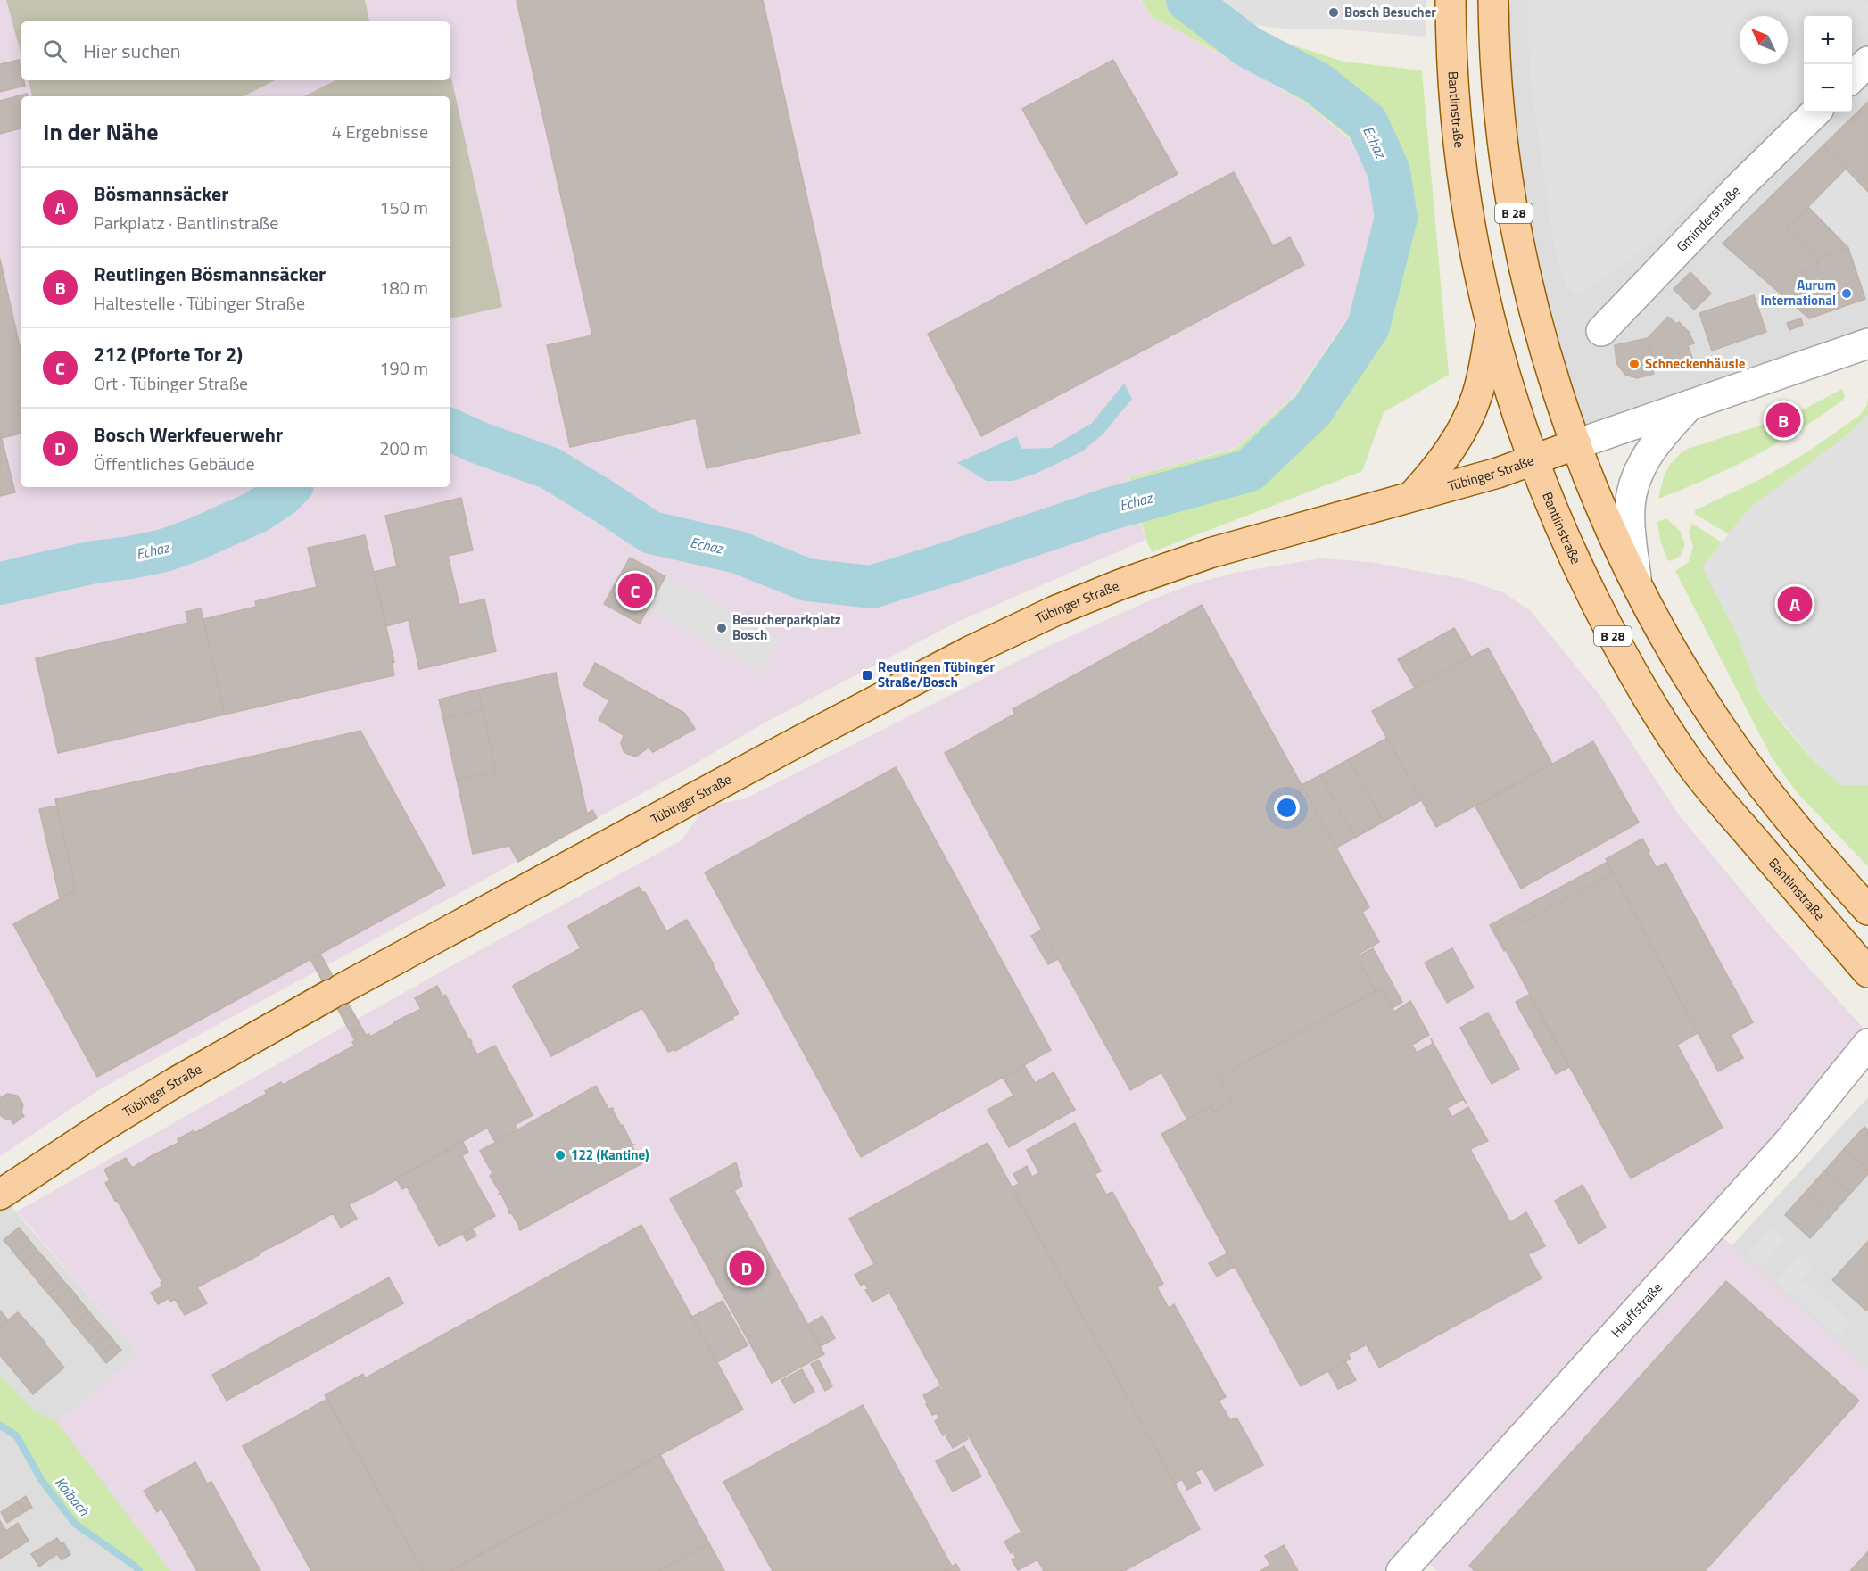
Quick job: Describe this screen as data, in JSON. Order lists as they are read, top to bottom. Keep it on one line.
{"streets":{"main road":["Bantlinstraße","B 28","Tübinger Straße"],"street":["Gminderstraße","Hauffstraße"]},"crossings":[["Bantlinstraße","Tübinger Straße"],["B 28","Tübinger Straße"]],"water":["Echaz","Kaibach"],"places":{"other":["Bosch Besucher","Aurum International","Schneckenhäusle","Besucherparkplatz Bosch","122 (Kantine)"],"transit":["Reutlingen Tübinger Straße/Bosch"]},"north":"top left","page":{"map_buttons":["+","−"],"search":"Hier suchen","heading":["In der Nähe","4 Ergebnisse"],"list":[{"mark":"A","name":"Bösmannsäcker","note":"Parkplatz · Bantlinstraße","value":"150 m"},{"mark":"B","name":"Reutlingen Bösmannsäcker","note":"Haltestelle · Tübinger Straße","value":"180 m"},{"mark":"C","name":"212 (Pforte Tor 2)","note":"Ort · Tübinger Straße","value":"190 m"},{"mark":"D","name":"Bosch Werkfeuerwehr","note":"Öffentliches Gebäude","value":"200 m"}],"pins":["B","C","A","D"]}}
